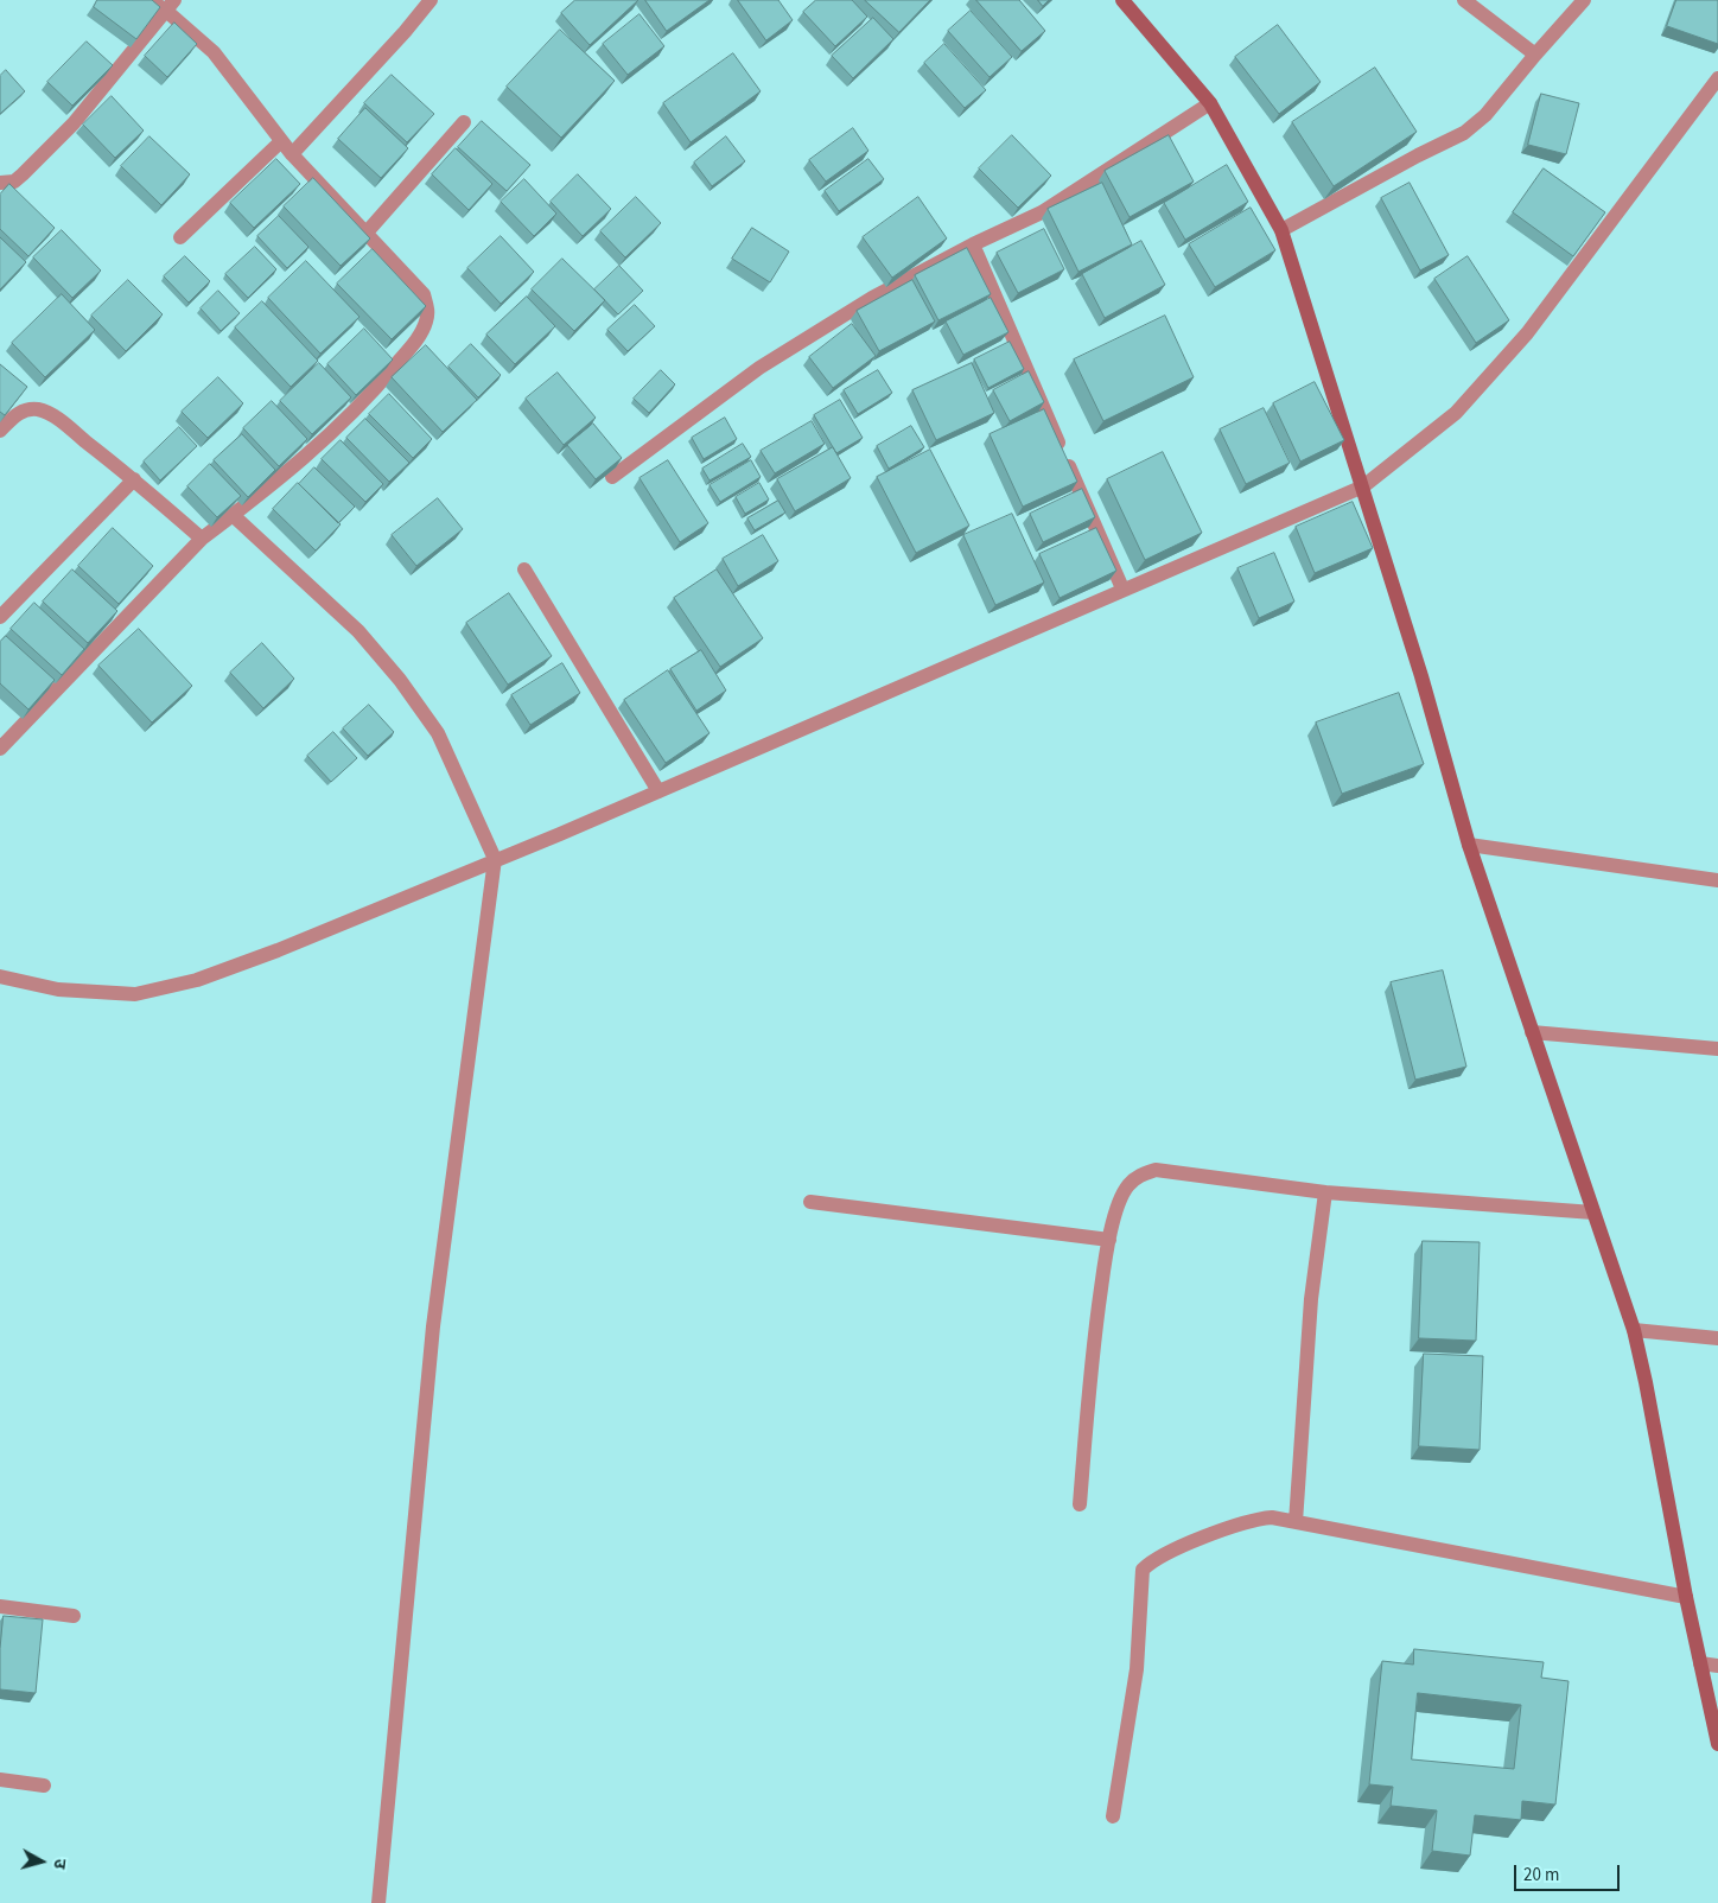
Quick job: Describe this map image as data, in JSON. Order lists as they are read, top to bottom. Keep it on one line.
{"scale_bar":"20 m","north":"right"}
